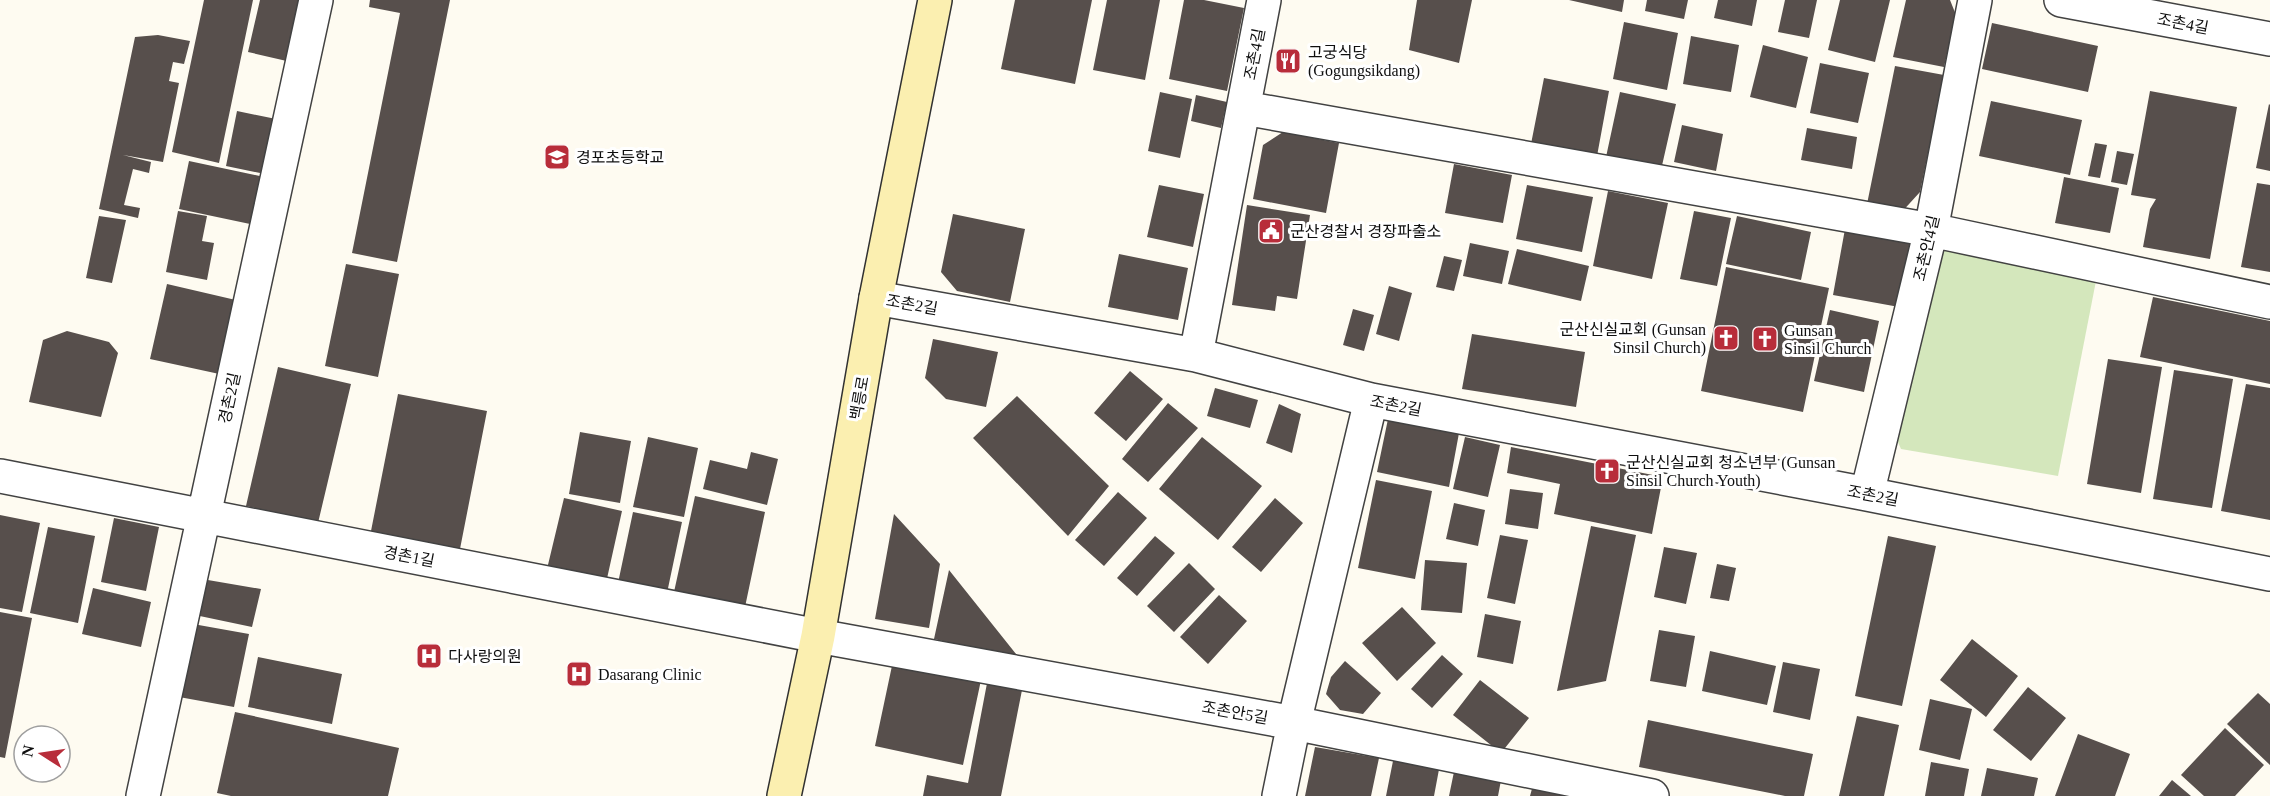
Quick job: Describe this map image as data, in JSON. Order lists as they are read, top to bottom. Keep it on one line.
{"streets":{"street":["조촌4길","조촌안4길","조촌2길","경촌2길","백릉로","경촌1길","조촌안5길"]},"crossings":[["조촌안4길","조촌2길"],["조촌2길","백릉로"],["경촌2길","경촌1길"],["백릉로","경촌1길"],["백릉로","조촌안5길"],["경촌1길","조촌안5길"]],"places":{"restaurant":["고궁식당 (Gogungsikdang)"],"school or university":["경포초등학교"],"public building":["군산경찰서 경장파출소"],"church":["군산신실교회 (Gunsan Sinsil Church)","Gunsan Sinsil Church","군산신실교회 청소년부 (Gunsan Sinsil Church Youth)"],"hospital":["다사랑의원","Dasarang Clinic"]},"north":"left"}
